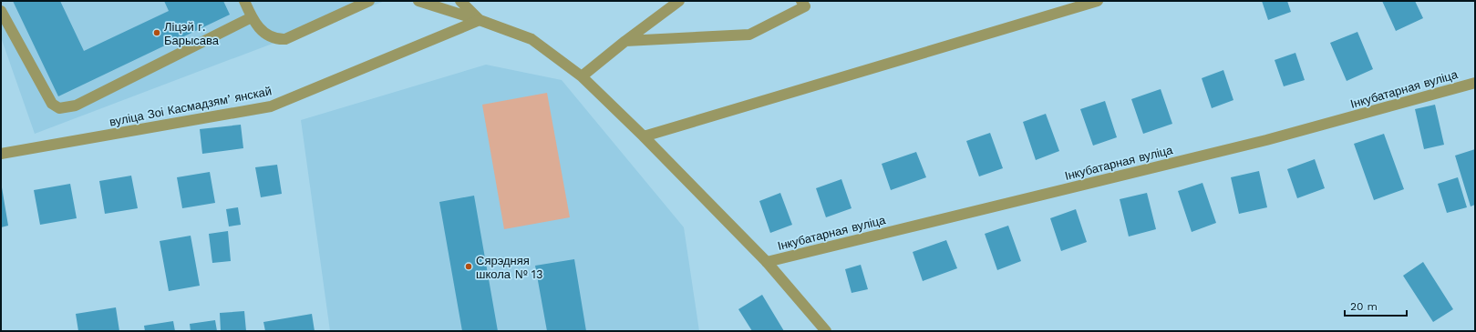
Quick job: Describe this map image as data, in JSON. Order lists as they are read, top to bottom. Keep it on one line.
{"streets":{"street":["Інкубатарная вуліца","вуліца Зоі Касмадзямʼянскай"]},"places":["Ліцэй г. Барысава","Сярэдняя школа № 13"],"scale_bar":"20 m"}
